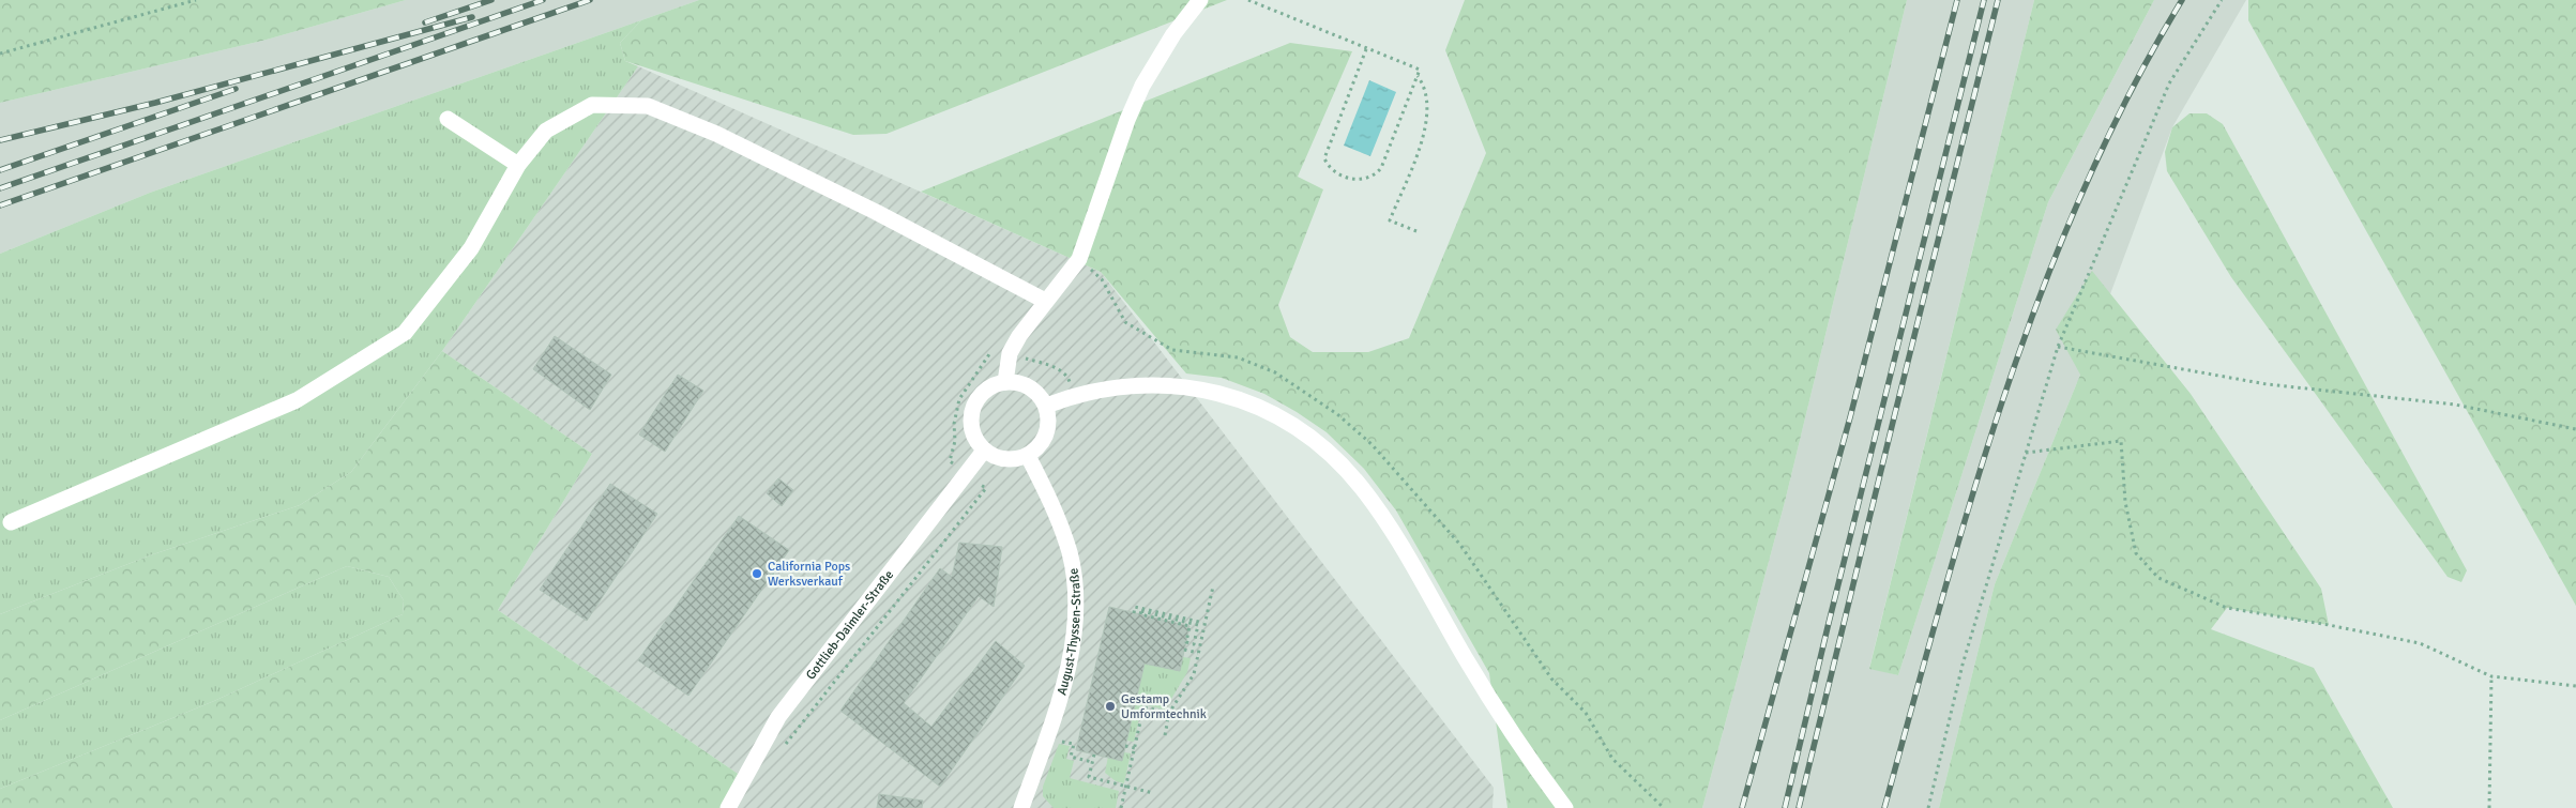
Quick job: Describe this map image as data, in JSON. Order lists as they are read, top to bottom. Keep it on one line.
{"streets":{"street":["Gottlieb-Daimler-Straße","August-Thyssen-Straße"]},"crossings":[["Gottlieb-Daimler-Straße","August-Thyssen-Straße"]],"places":["California Pops Werksverkauf","Gestamp Umformtechnik"]}
